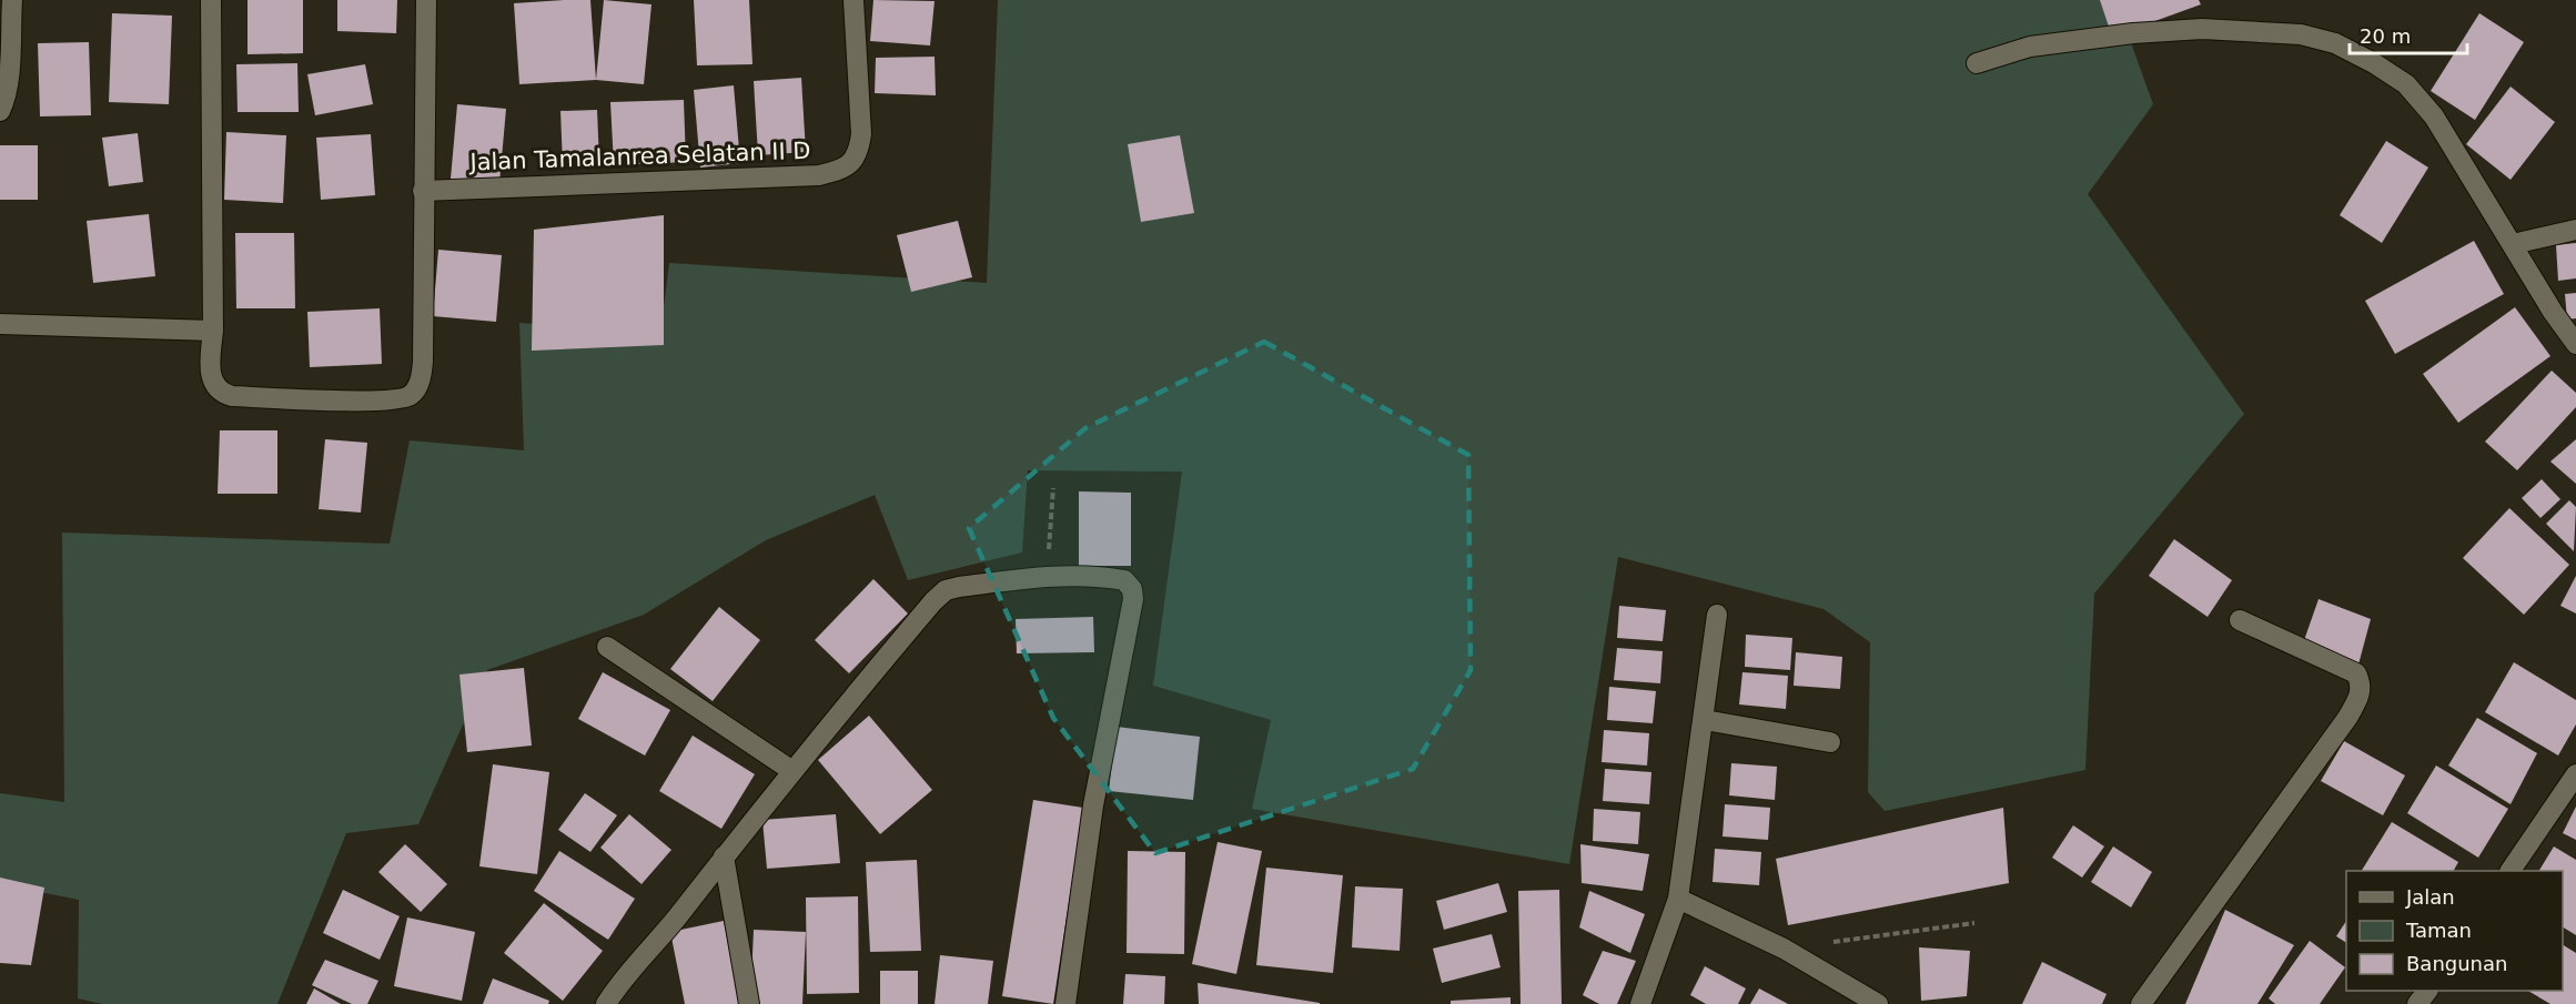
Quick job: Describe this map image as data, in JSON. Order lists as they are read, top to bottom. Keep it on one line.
{"streets":{"street":["Jalan Tamalanrea Selatan II D"]},"legend":["Jalan","Taman","Bangunan"],"scale_bar":"20 m"}
